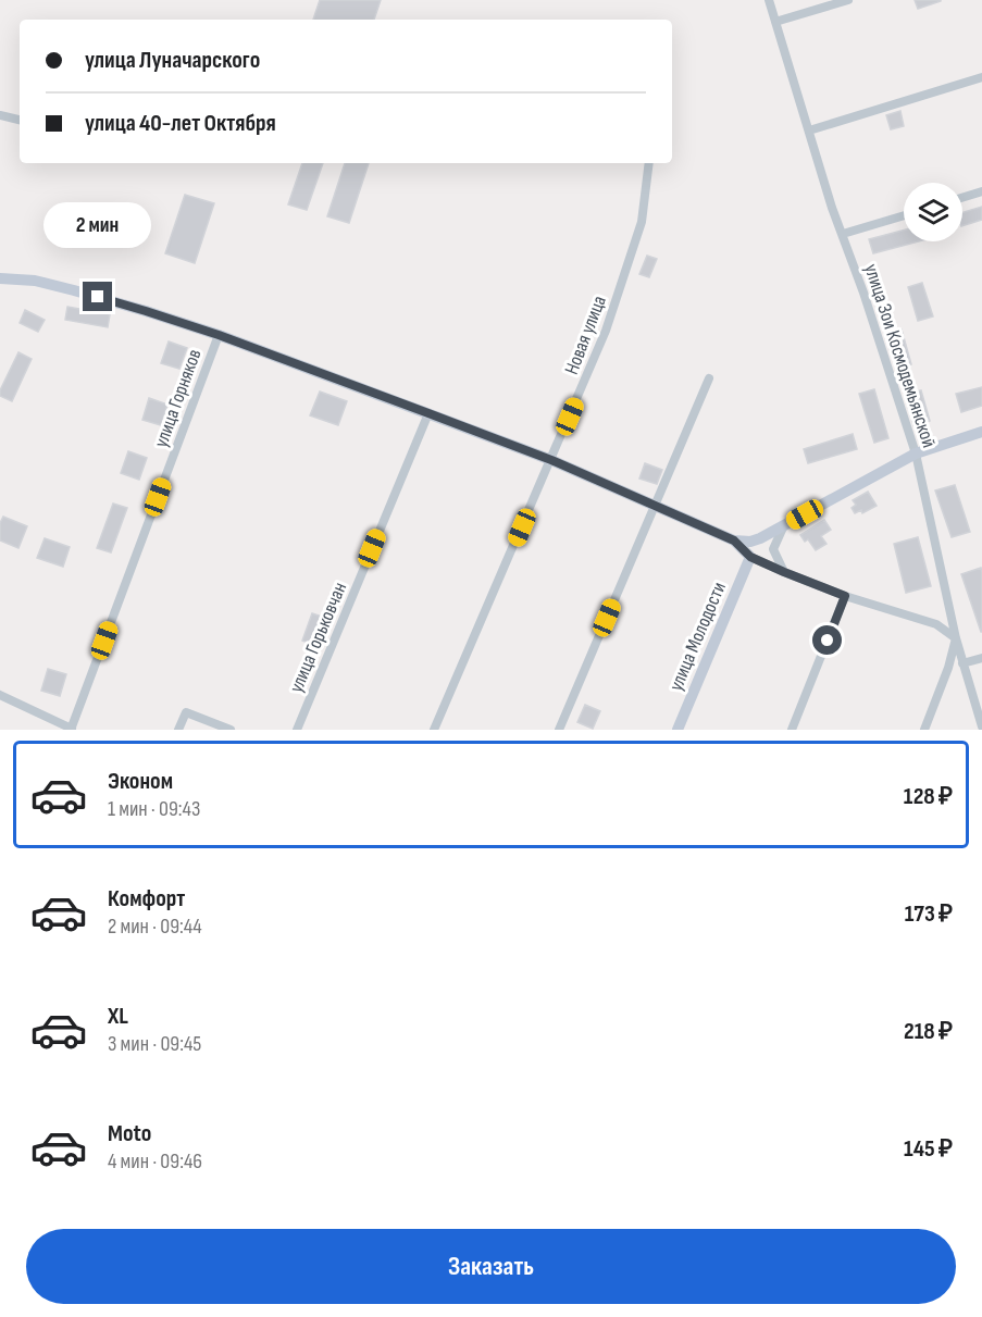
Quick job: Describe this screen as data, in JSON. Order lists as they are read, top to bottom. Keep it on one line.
{"streets":{"street":["Новая улица","улица Зои Космодемьянской","улица Горняков","улица Молодости","улица Горьковчан"]},"page":{"banner":["улица Луначарского","улица 40-лет Октября"],"bubble":"2 мин","list":[{"name":"Эконом","note":"1 мин · 09:43","value":"128 ₽"},{"name":"Комфорт","note":"2 мин · 09:44","value":"173 ₽"},{"name":"XL","note":"3 мин · 09:45","value":"218 ₽"},{"name":"Moto","note":"4 мин · 09:46","value":"145 ₽"}],"buttons":"Заказать"}}
